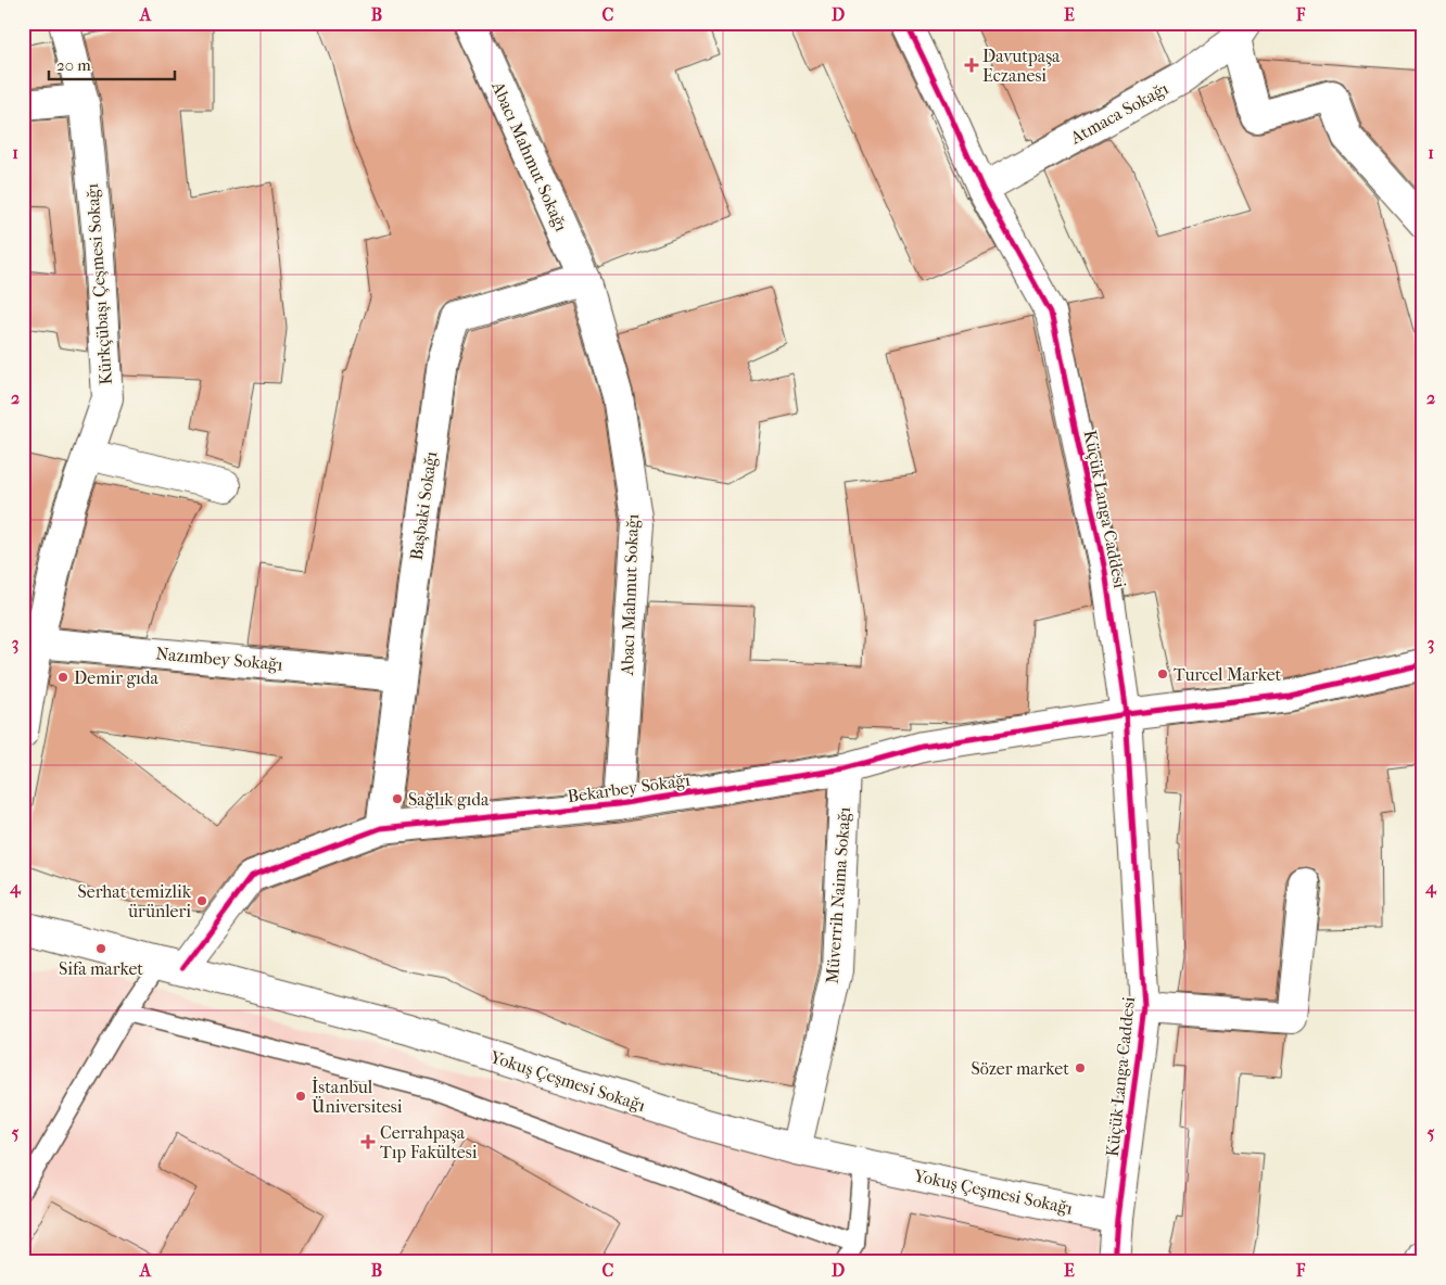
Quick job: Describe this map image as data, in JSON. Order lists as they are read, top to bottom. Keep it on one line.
{"streets":{"street":["Atmaca Sokağı","Abacı Mahmut Sokağı","Kürkçübaşı Çeşmesi Sokağı","Başbaki Sokağı","Küçük Langa Caddesi","Nazımbey Sokağı","Bekarbey Sokağı","Müverrih Naima Sokağı","Yokuş Çeşmesi Sokağı"]},"crossings":[["Atmaca Sokağı","Küçük Langa Caddesi"],["Abacı Mahmut Sokağı","Başbaki Sokağı"],["Abacı Mahmut Sokağı","Bekarbey Sokağı"],["Kürkçübaşı Çeşmesi Sokağı","Nazımbey Sokağı"],["Başbaki Sokağı","Nazımbey Sokağı"],["Başbaki Sokağı","Bekarbey Sokağı"],["Küçük Langa Caddesi","Bekarbey Sokağı"],["Küçük Langa Caddesi","Yokuş Çeşmesi Sokağı"],["Bekarbey Sokağı","Müverrih Naima Sokağı"],["Bekarbey Sokağı","Yokuş Çeşmesi Sokağı"],["Müverrih Naima Sokağı","Yokuş Çeşmesi Sokağı"]],"places":{"health":["Davutpaşa Eczanesi","Cerrahpaşa Tıp Fakültesi"],"other":["Turcel Market","Demir gıda","Sağlık gıda","Serhat temizlik ürünleri","Sifa market","Sözer market","İstanbul Üniversitesi"]},"scale_bar":"20 m","grid":{"columns":["A","B","C","D","E","F"],"rows":["1","2","3","4","5"]}}
